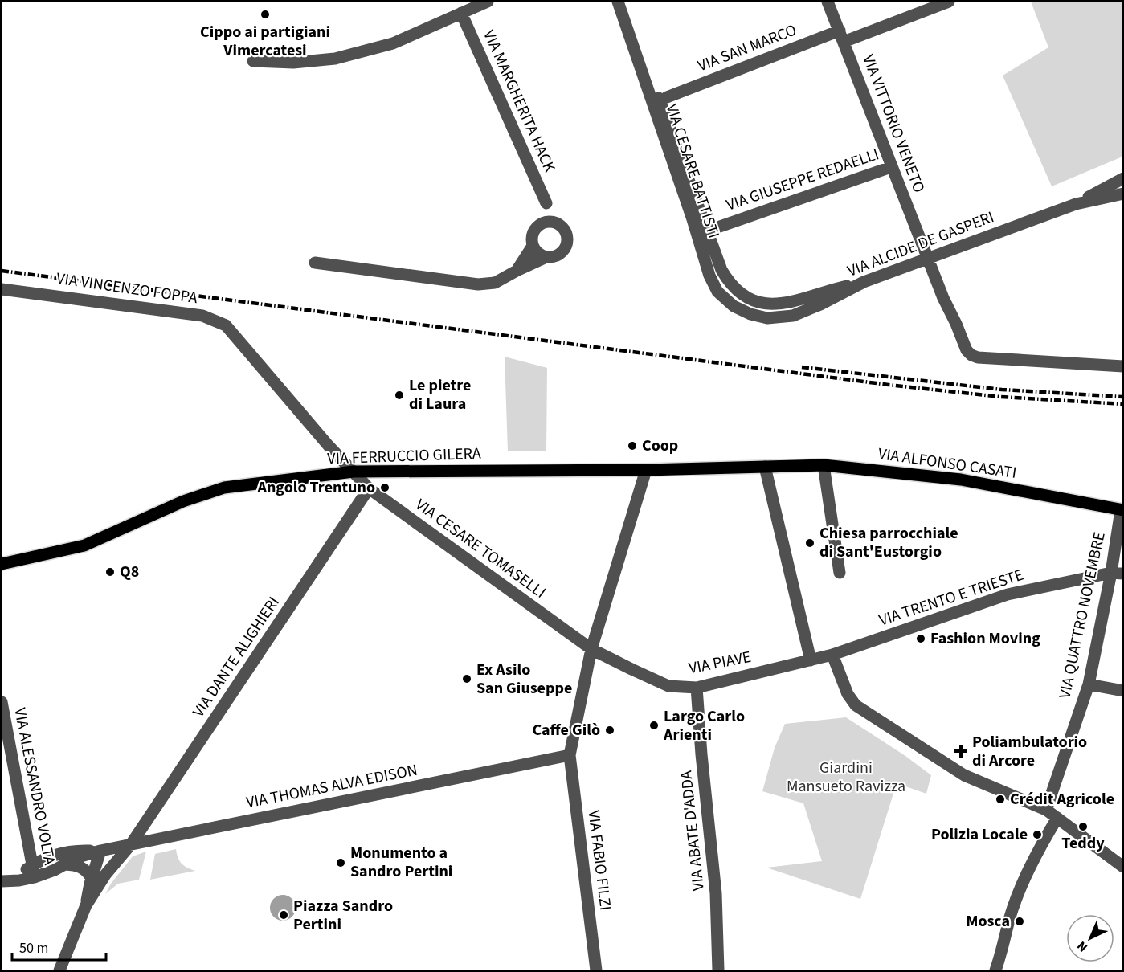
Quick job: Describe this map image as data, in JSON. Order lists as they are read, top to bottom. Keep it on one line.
{"streets":{"main road":["VIA FERRUCCIO GILERA","VIA ALFONSO CASATI"],"street":["VIA SAN MARCO","VIA MARGHERITA HACK","VIA VITTORIO VENETO","VIA CESARE BATTISTI","VIA GIUSEPPE REDAELLI","VIA ALCIDE DE GASPERI","VIA VINCENZO FOPPA","VIA CESARE TOMASELLI","VIA TRENTO E TRIESTE","VIA QUATTRO NOVEMBRE","VIA DANTE ALIGHIERI","VIA PIAVE","VIA ALESSANDRO VOLTA","VIA THOMAS ALVA EDISON","VIA ABATE D'ADDA","VIA FABIO FILZI"]},"crossings":[["VIA SAN MARCO","VIA VITTORIO VENETO"],["VIA VITTORIO VENETO","VIA GIUSEPPE REDAELLI"],["VIA VITTORIO VENETO","VIA ALCIDE DE GASPERI"],["VIA CESARE BATTISTI","VIA GIUSEPPE REDAELLI"],["VIA CESARE BATTISTI","VIA ALCIDE DE GASPERI"],["VIA VINCENZO FOPPA","VIA FERRUCCIO GILERA"],["VIA VINCENZO FOPPA","VIA CESARE TOMASELLI"],["VIA FERRUCCIO GILERA","VIA ALFONSO CASATI"],["VIA FERRUCCIO GILERA","VIA CESARE TOMASELLI"],["VIA FERRUCCIO GILERA","VIA FABIO FILZI"],["VIA ALFONSO CASATI","VIA QUATTRO NOVEMBRE"],["VIA CESARE TOMASELLI","VIA DANTE ALIGHIERI"],["VIA CESARE TOMASELLI","VIA PIAVE"],["VIA CESARE TOMASELLI","VIA FABIO FILZI"],["VIA TRENTO E TRIESTE","VIA QUATTRO NOVEMBRE"],["VIA TRENTO E TRIESTE","VIA PIAVE"],["VIA DANTE ALIGHIERI","VIA THOMAS ALVA EDISON"],["VIA PIAVE","VIA ABATE D'ADDA"],["VIA PIAVE","VIA FABIO FILZI"],["VIA ALESSANDRO VOLTA","VIA THOMAS ALVA EDISON"],["VIA THOMAS ALVA EDISON","VIA FABIO FILZI"]],"parks":["Giardini Mansueto Ravizza"],"places":{"other":["Cippo ai partigiani Vimercatesi","Le pietre di Laura","Coop","Angolo Trentuno","Chiesa parrocchiale di Sant'Eustorgio","Q8","Fashion Moving","Ex Asilo San Giuseppe","Largo Carlo Arienti","Caffe Gilò","Crédit Agricole","Teddy","Polizia Locale","Monumento a Sandro Pertini","Piazza Sandro Pertini","Mosca"],"health":["Poliambulatorio di Arcore"]},"scale_bar":"50 m","north":"bottom left"}
